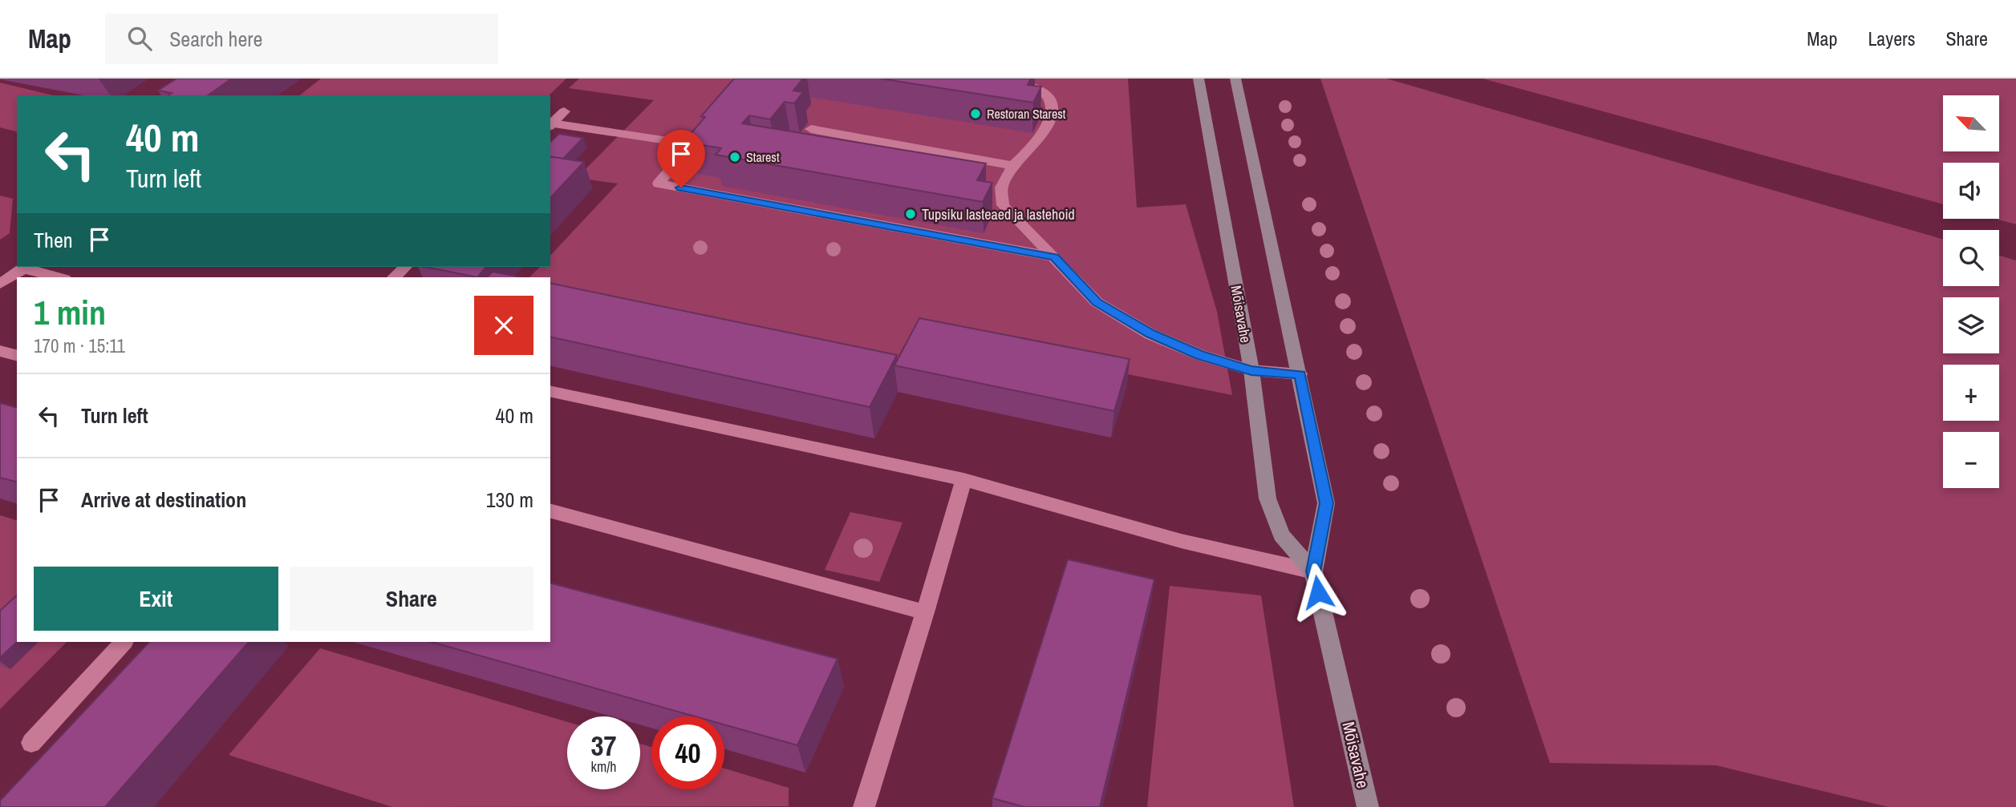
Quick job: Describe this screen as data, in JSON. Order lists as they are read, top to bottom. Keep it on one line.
{"streets":{"street":["Mõisavahe"]},"places":["Restoran Starest","Starest","Tupsiku lasteaed ja lastehoid"],"north":"top left","page":{"header":"Map","search":"Search here","nav":["Map","Layers","Share"],"map_buttons":["+","−"],"turn":["40 m","Turn left"],"then":"Then","heading":["1 min","170 m · 15:11"],"list":[{"name":"Turn left","value":"40 m"},{"name":"Arrive at destination","value":"130 m"}],"buttons":["Exit","Share"],"speed":"37 km/h","limit":"40"}}
